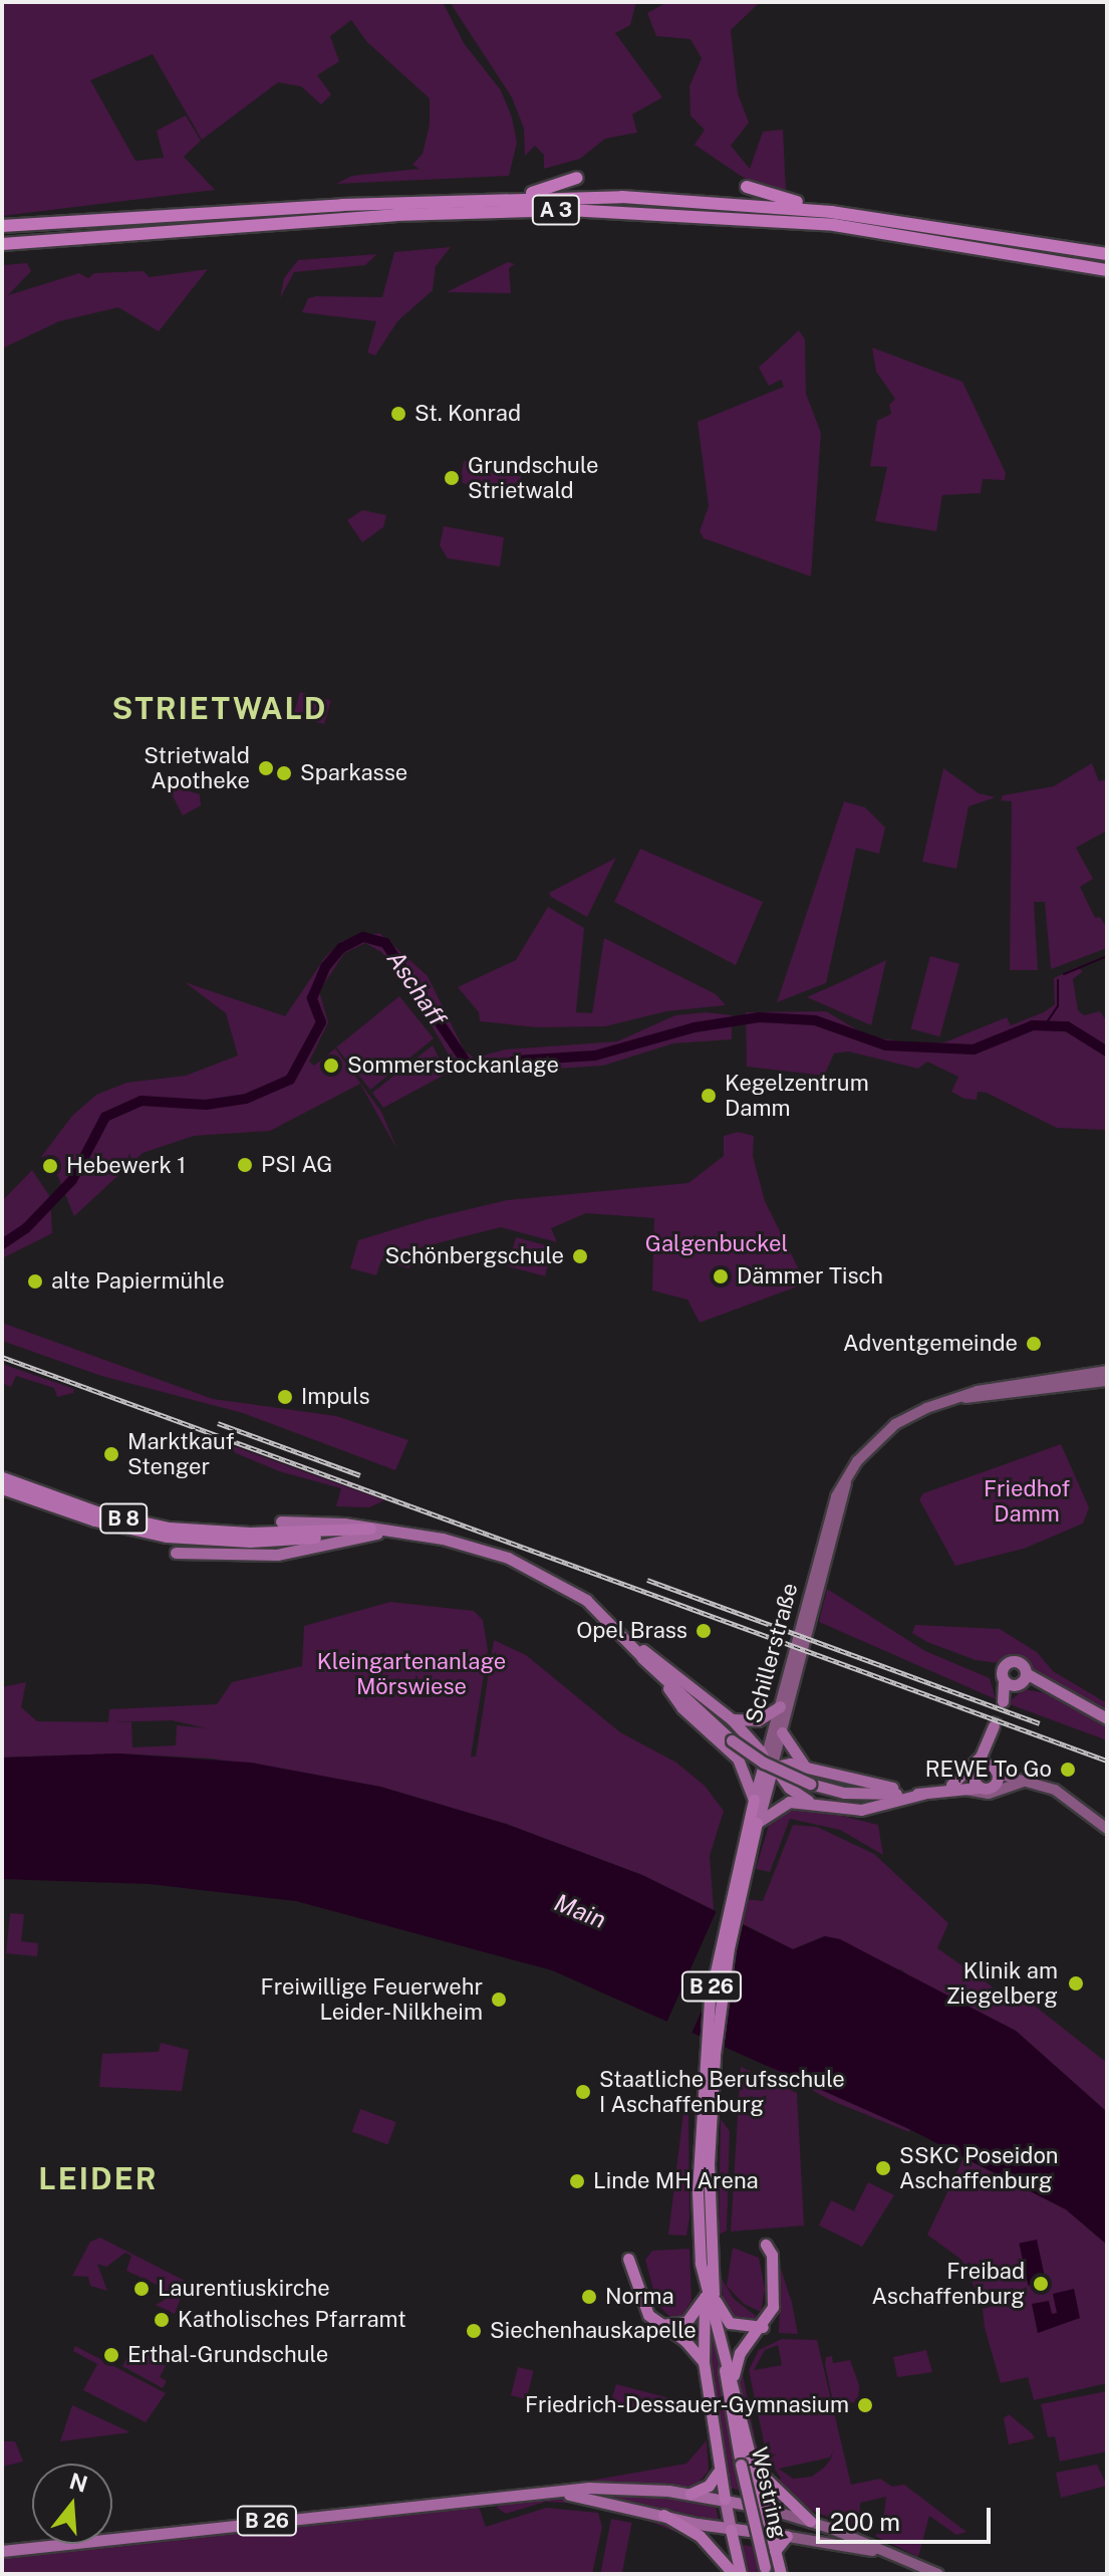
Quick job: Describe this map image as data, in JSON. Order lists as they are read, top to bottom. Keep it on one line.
{"streets":{"highway":["A 3","B 8","Schillerstraße","B 26","Westring"]},"crossings":[["Schillerstraße","Westring"],["B 26","Westring"]],"districts":["STRIETWALD","LEIDER"],"water":["Aschaff","Main"],"parks":["Galgenbuckel","Friedhof Damm","Kleingartenanlage Mörswiese"],"places":["St. Konrad","Grundschule Strietwald","Strietwald Apotheke","Sparkasse","Sommerstockanlage","Kegelzentrum Damm","PSI AG","Hebewerk 1","Schönbergschule","Dämmer Tisch","alte Papiermühle","Adventgemeinde","Impuls","Marktkauf Stenger","Opel Brass","REWE To Go","Klinik am Ziegelberg","Freiwillige Feuerwehr Leider-Nilkheim","Staatliche Berufsschule I Aschaffenburg","SSKC Poseidon Aschaffenburg","Linde MH Arena","Freibad Aschaffenburg","Laurentiuskirche","Norma","Katholisches Pfarramt","Siechenhauskapelle","Erthal-Grundschule","Friedrich-Dessauer-Gymnasium"],"scale_bar":"200 m","north":"top"}
